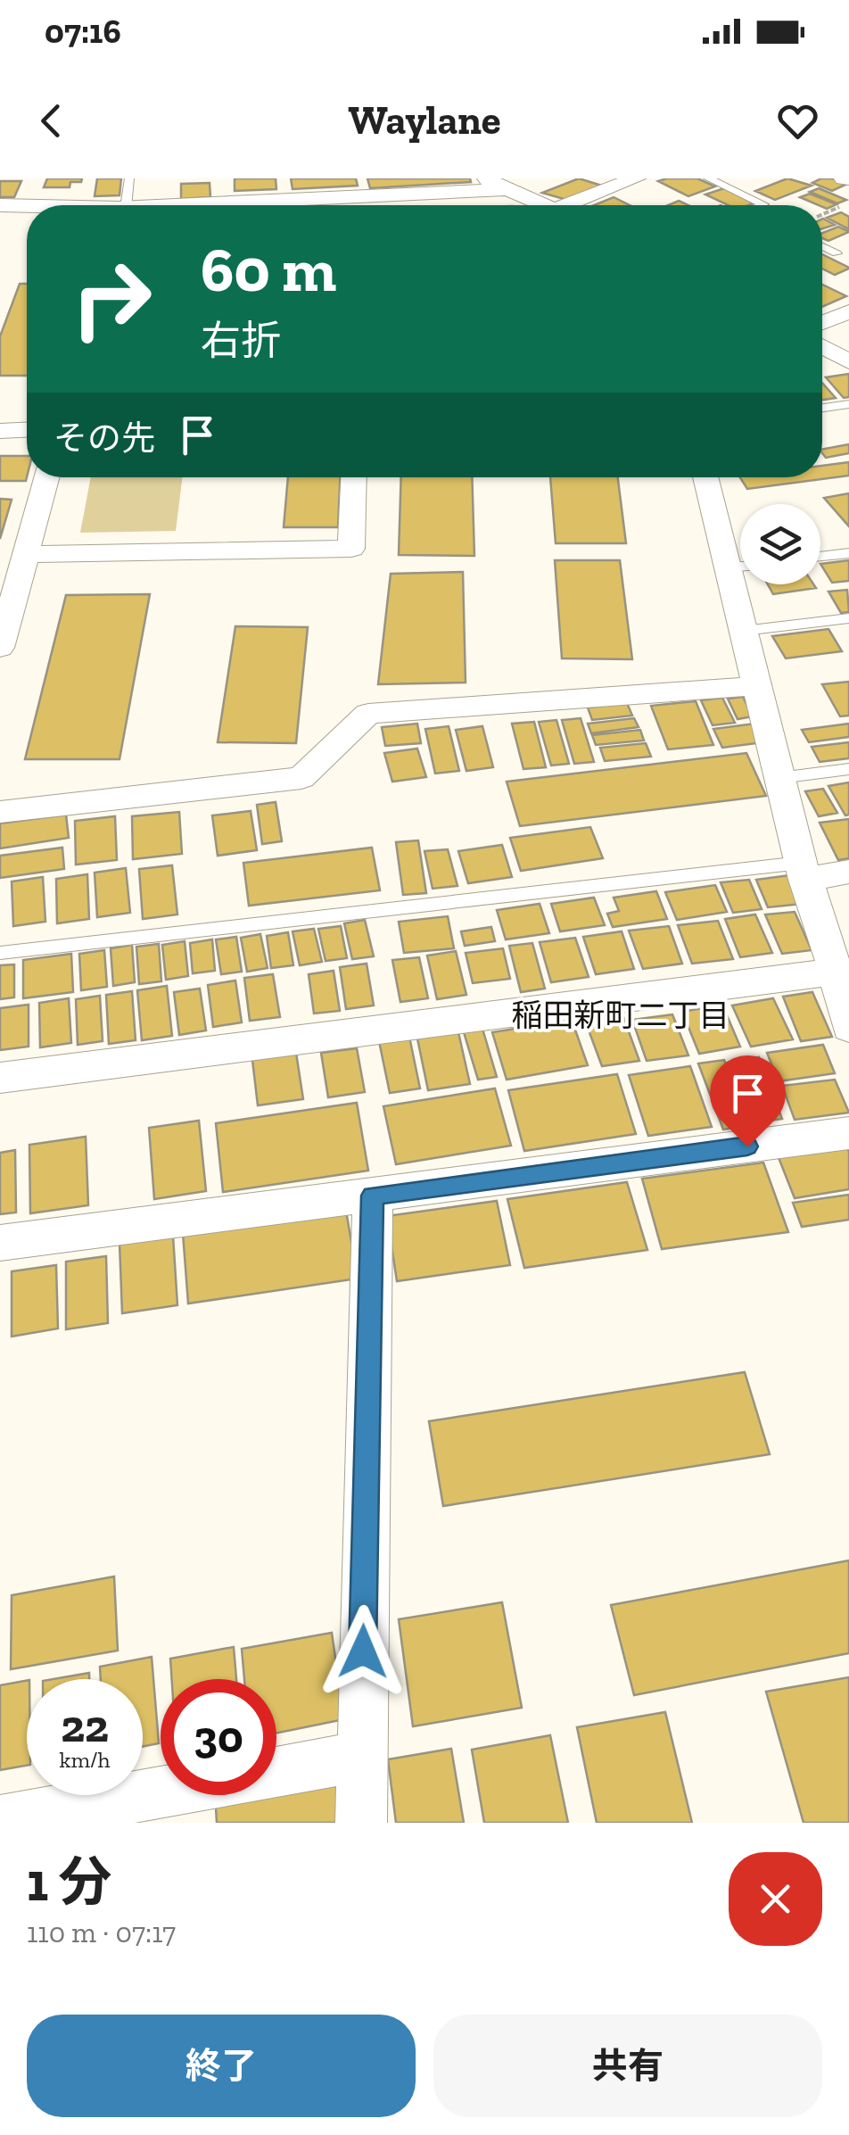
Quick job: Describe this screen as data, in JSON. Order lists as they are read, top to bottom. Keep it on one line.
{"districts":["稲田新町二丁目"],"page":{"status":"07:16","header":"Waylane","turn":["60 m","右折"],"then":"その先","speed":"22 km/h","limit":"30","heading":["1 分","110 m · 07:17"],"buttons":["終了","共有"]}}
